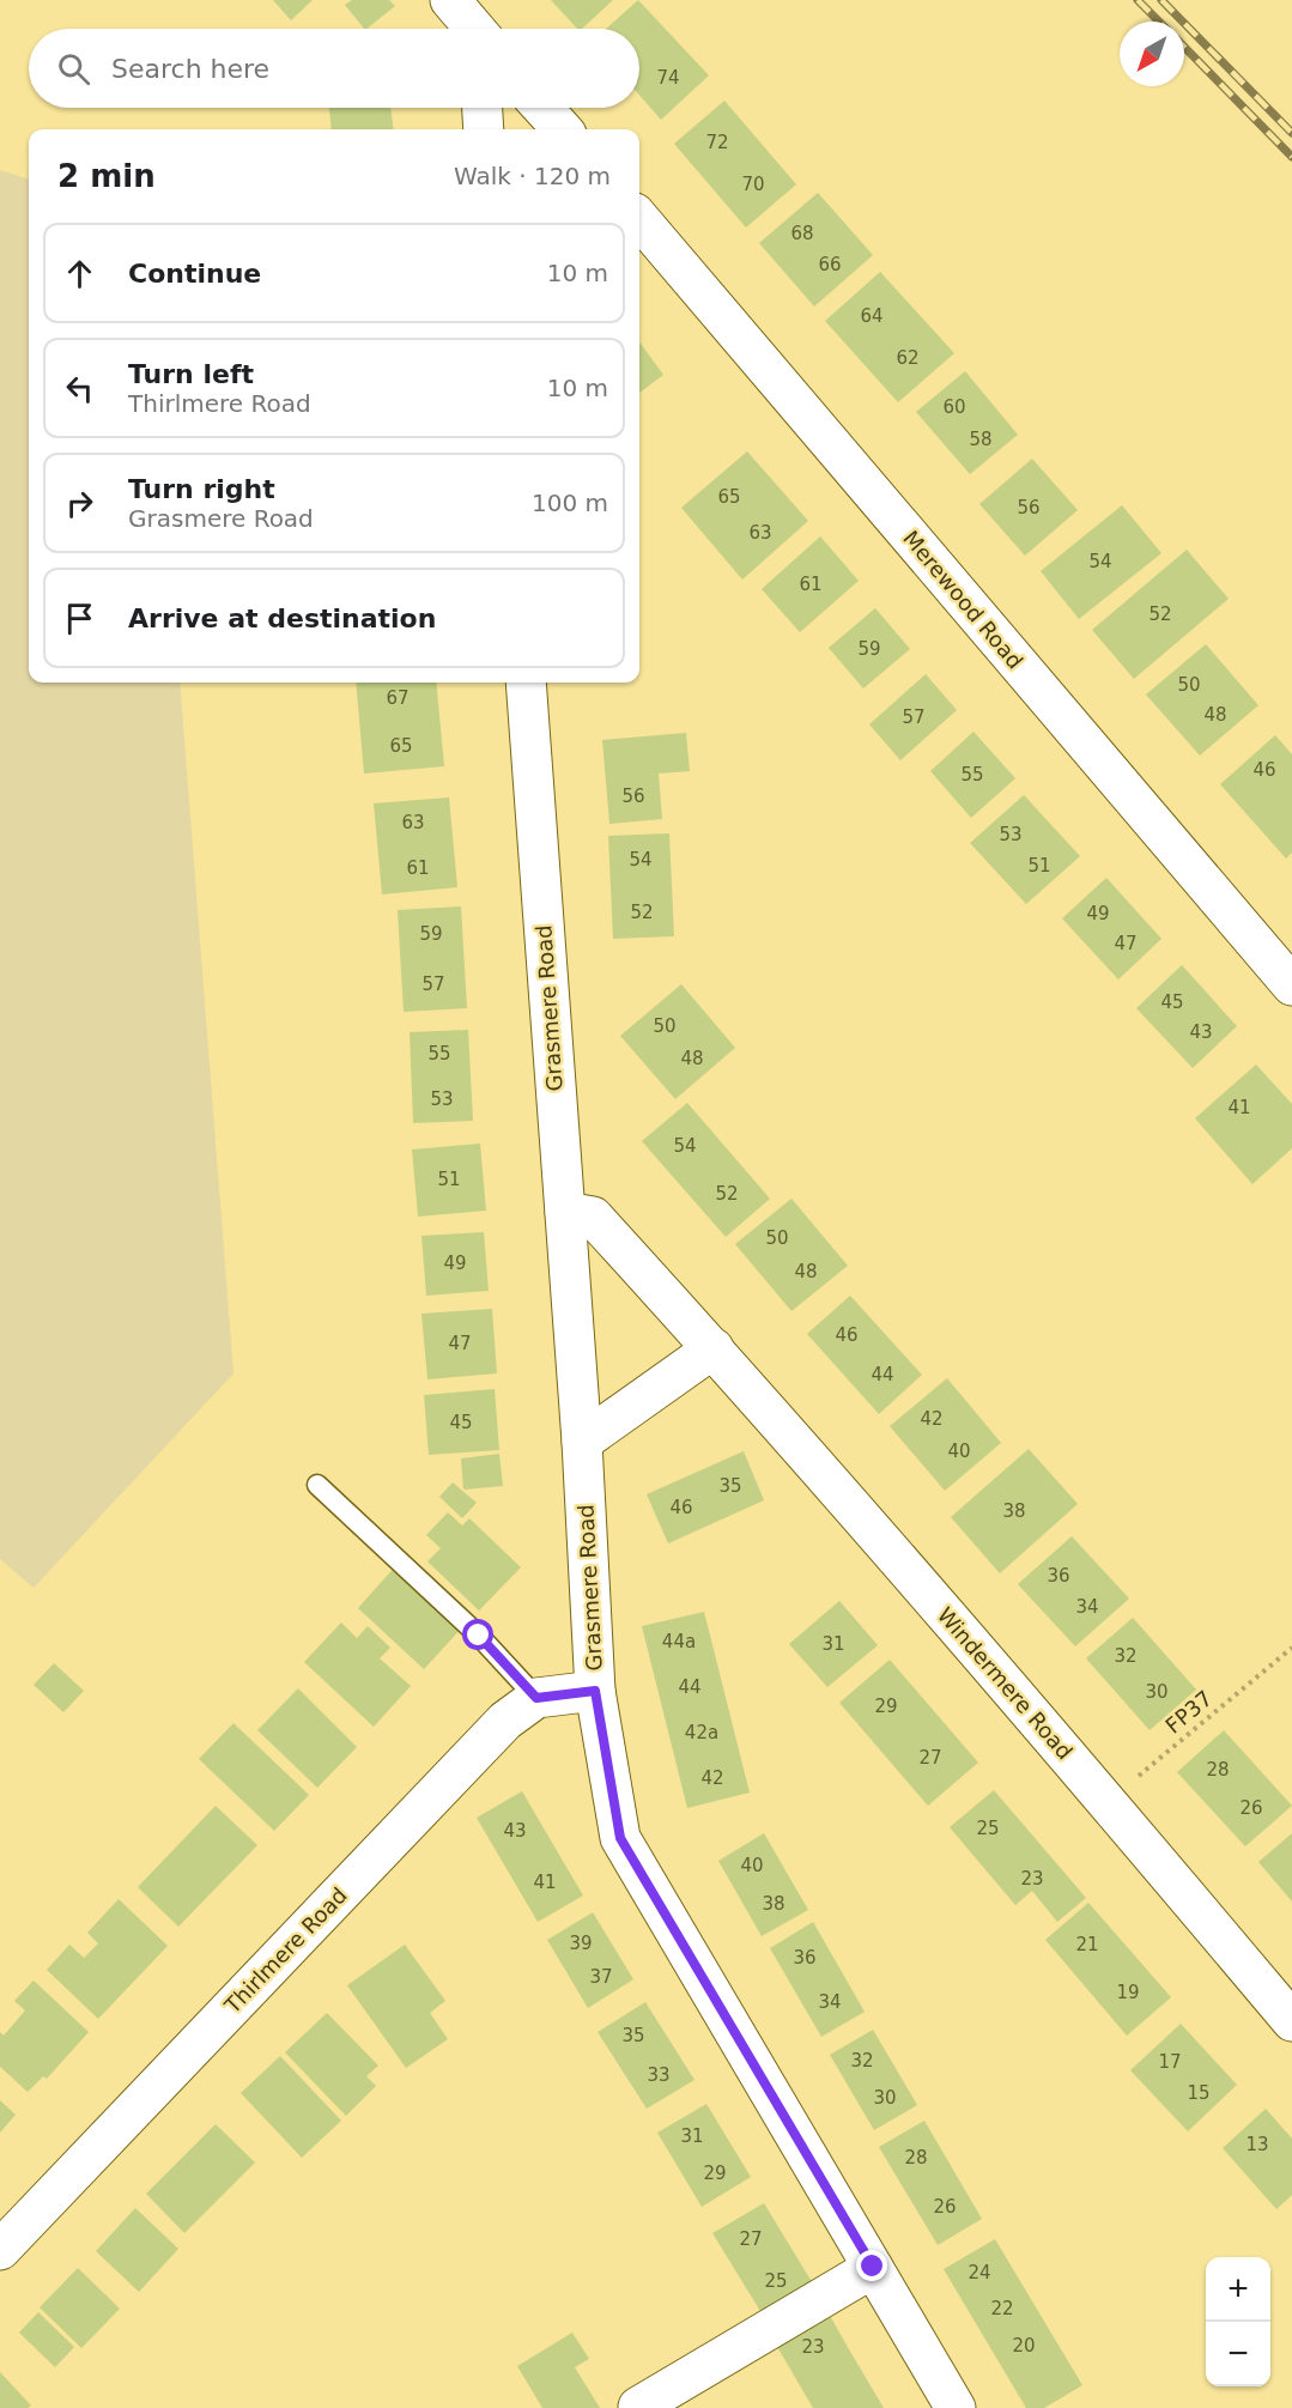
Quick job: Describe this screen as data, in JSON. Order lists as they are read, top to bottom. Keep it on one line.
{"streets":{"street":["Merewood Road","Grasmere Road","Windermere Road","Thirlmere Road"],"path":["FP37"]},"crossings":[["Grasmere Road","Windermere Road"],["Grasmere Road","Thirlmere Road"],["Windermere Road","FP37"]],"house_numbers":["74","72","70","68","66","64","62","60","58","65","56","63","54","61","52","59","50","67","48","57","65","46","55","56","63","53","54","51","61","52","49","59","47","57","45","50","43","55","48","53","41","54","51","52","50","49","48","46","47","44","42","45","40","35","46","38","36","34","44a","31","32","44","30","29","42a","27","28","42","26","25","43","40","23","41","38","39","21","36","37","19","34","35","32","17","33","15","30","31","13","28","29","26","27","24","25","22","20","23"],"north":"bottom left","page":{"search":"Search here","heading":["2 min","Walk · 120 m"],"list":[["Continue","10 m"],["Turn left","Thirlmere Road","10 m"],["Turn right","Grasmere Road","100 m"],"Arrive at destination"],"map_buttons":["+","−"]}}
